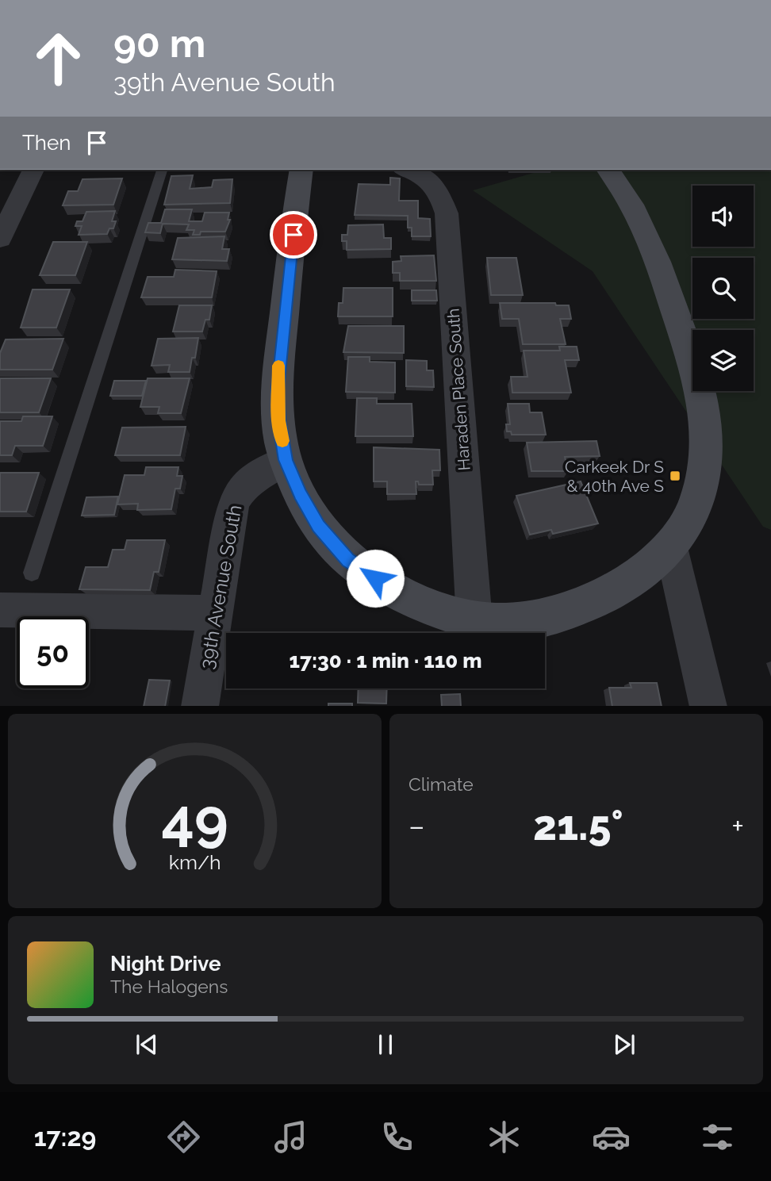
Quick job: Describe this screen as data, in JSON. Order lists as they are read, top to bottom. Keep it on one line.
{"streets":{"street":["Haraden Place South","39th Avenue South"]},"places":{"transit":["Carkeek Dr S & 40th Ave S"]},"page":{"turn":["90 m","39th Avenue South"],"then":"Then","limit":"50","trip":"17:30 · 1 min · 110 m","tile":"Climate","heat":["−","21.5°","+"],"song":["Night Drive","The Halogens"],"tabs":"17:29","gauge":["49","km/h"]}}
